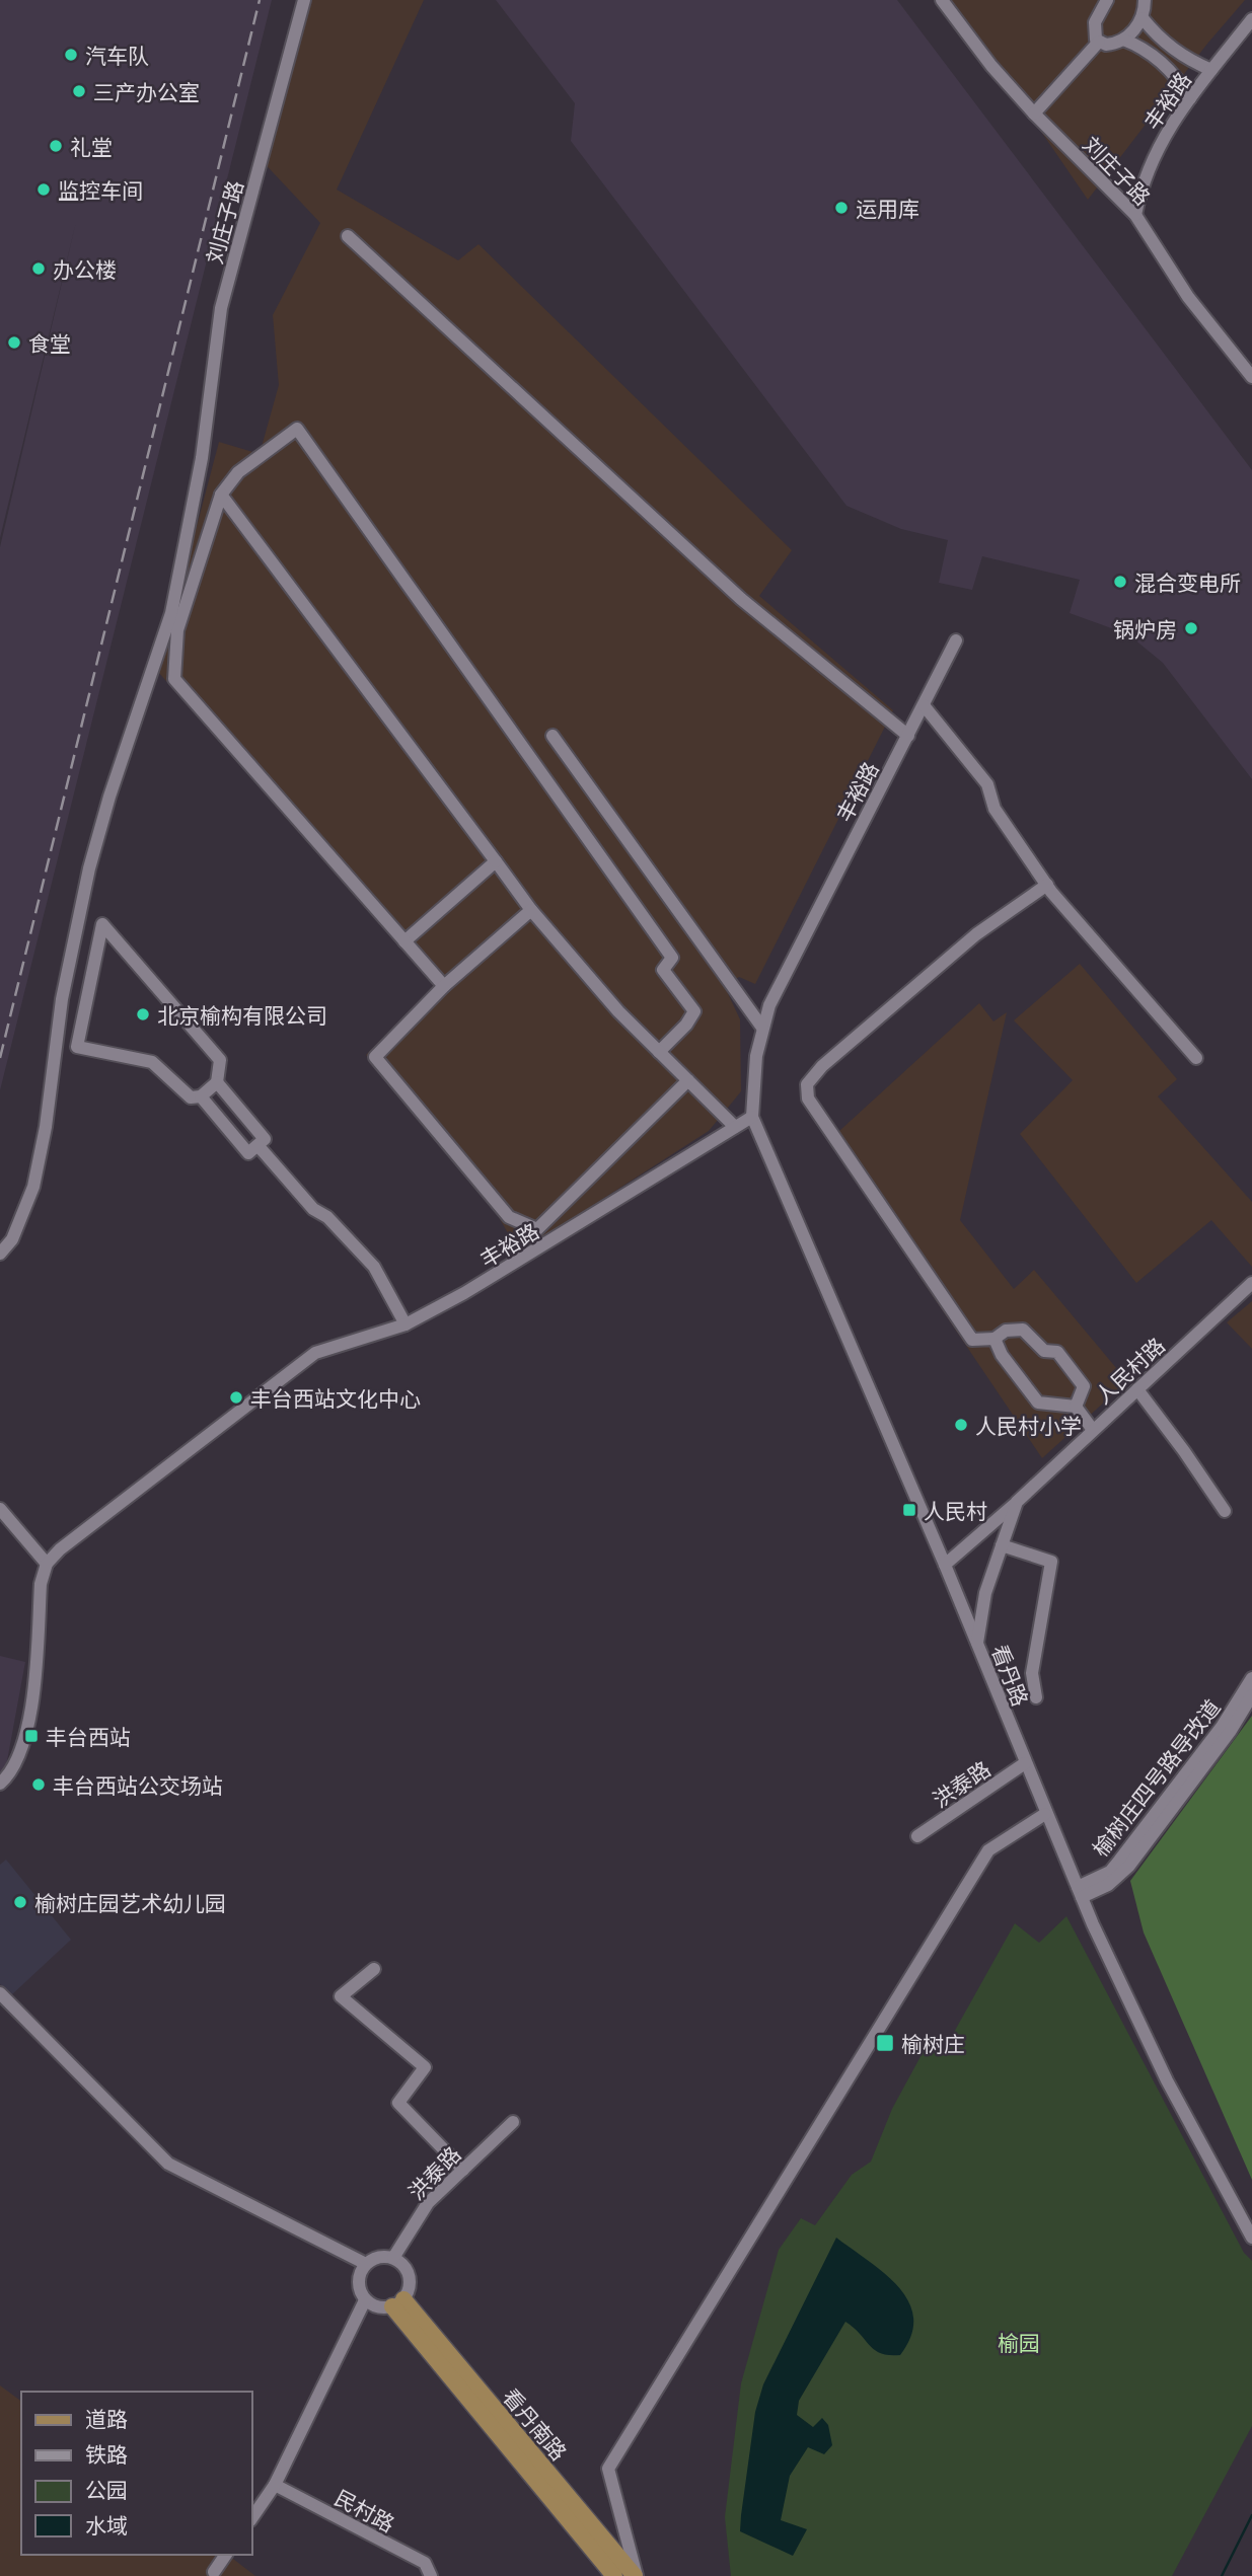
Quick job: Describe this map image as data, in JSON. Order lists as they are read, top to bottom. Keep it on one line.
{"streets":{"main road":["看丹南路"],"street":["丰裕路","刘庄子路","人民村路","看丹路","榆树庄四号路导改道","洪泰路","民村路"]},"crossings":[["丰裕路","刘庄子路"],["丰裕路","看丹路"],["人民村路","看丹路"],["看丹路","榆树庄四号路导改道"],["看丹路","洪泰路"],["洪泰路","看丹南路"]],"parks":["榆园"],"places":{"other":["汽车队","三产办公室","礼堂","监控车间","运用库","办公楼","食堂","混合变电所","锅炉房","北京榆构有限公司","丰台西站文化中心","人民村小学","丰台西站公交场站","榆树庄园艺术幼儿园"],"transit":["人民村","丰台西站","榆树庄"]},"legend":["道路","铁路","公园","水域"]}
